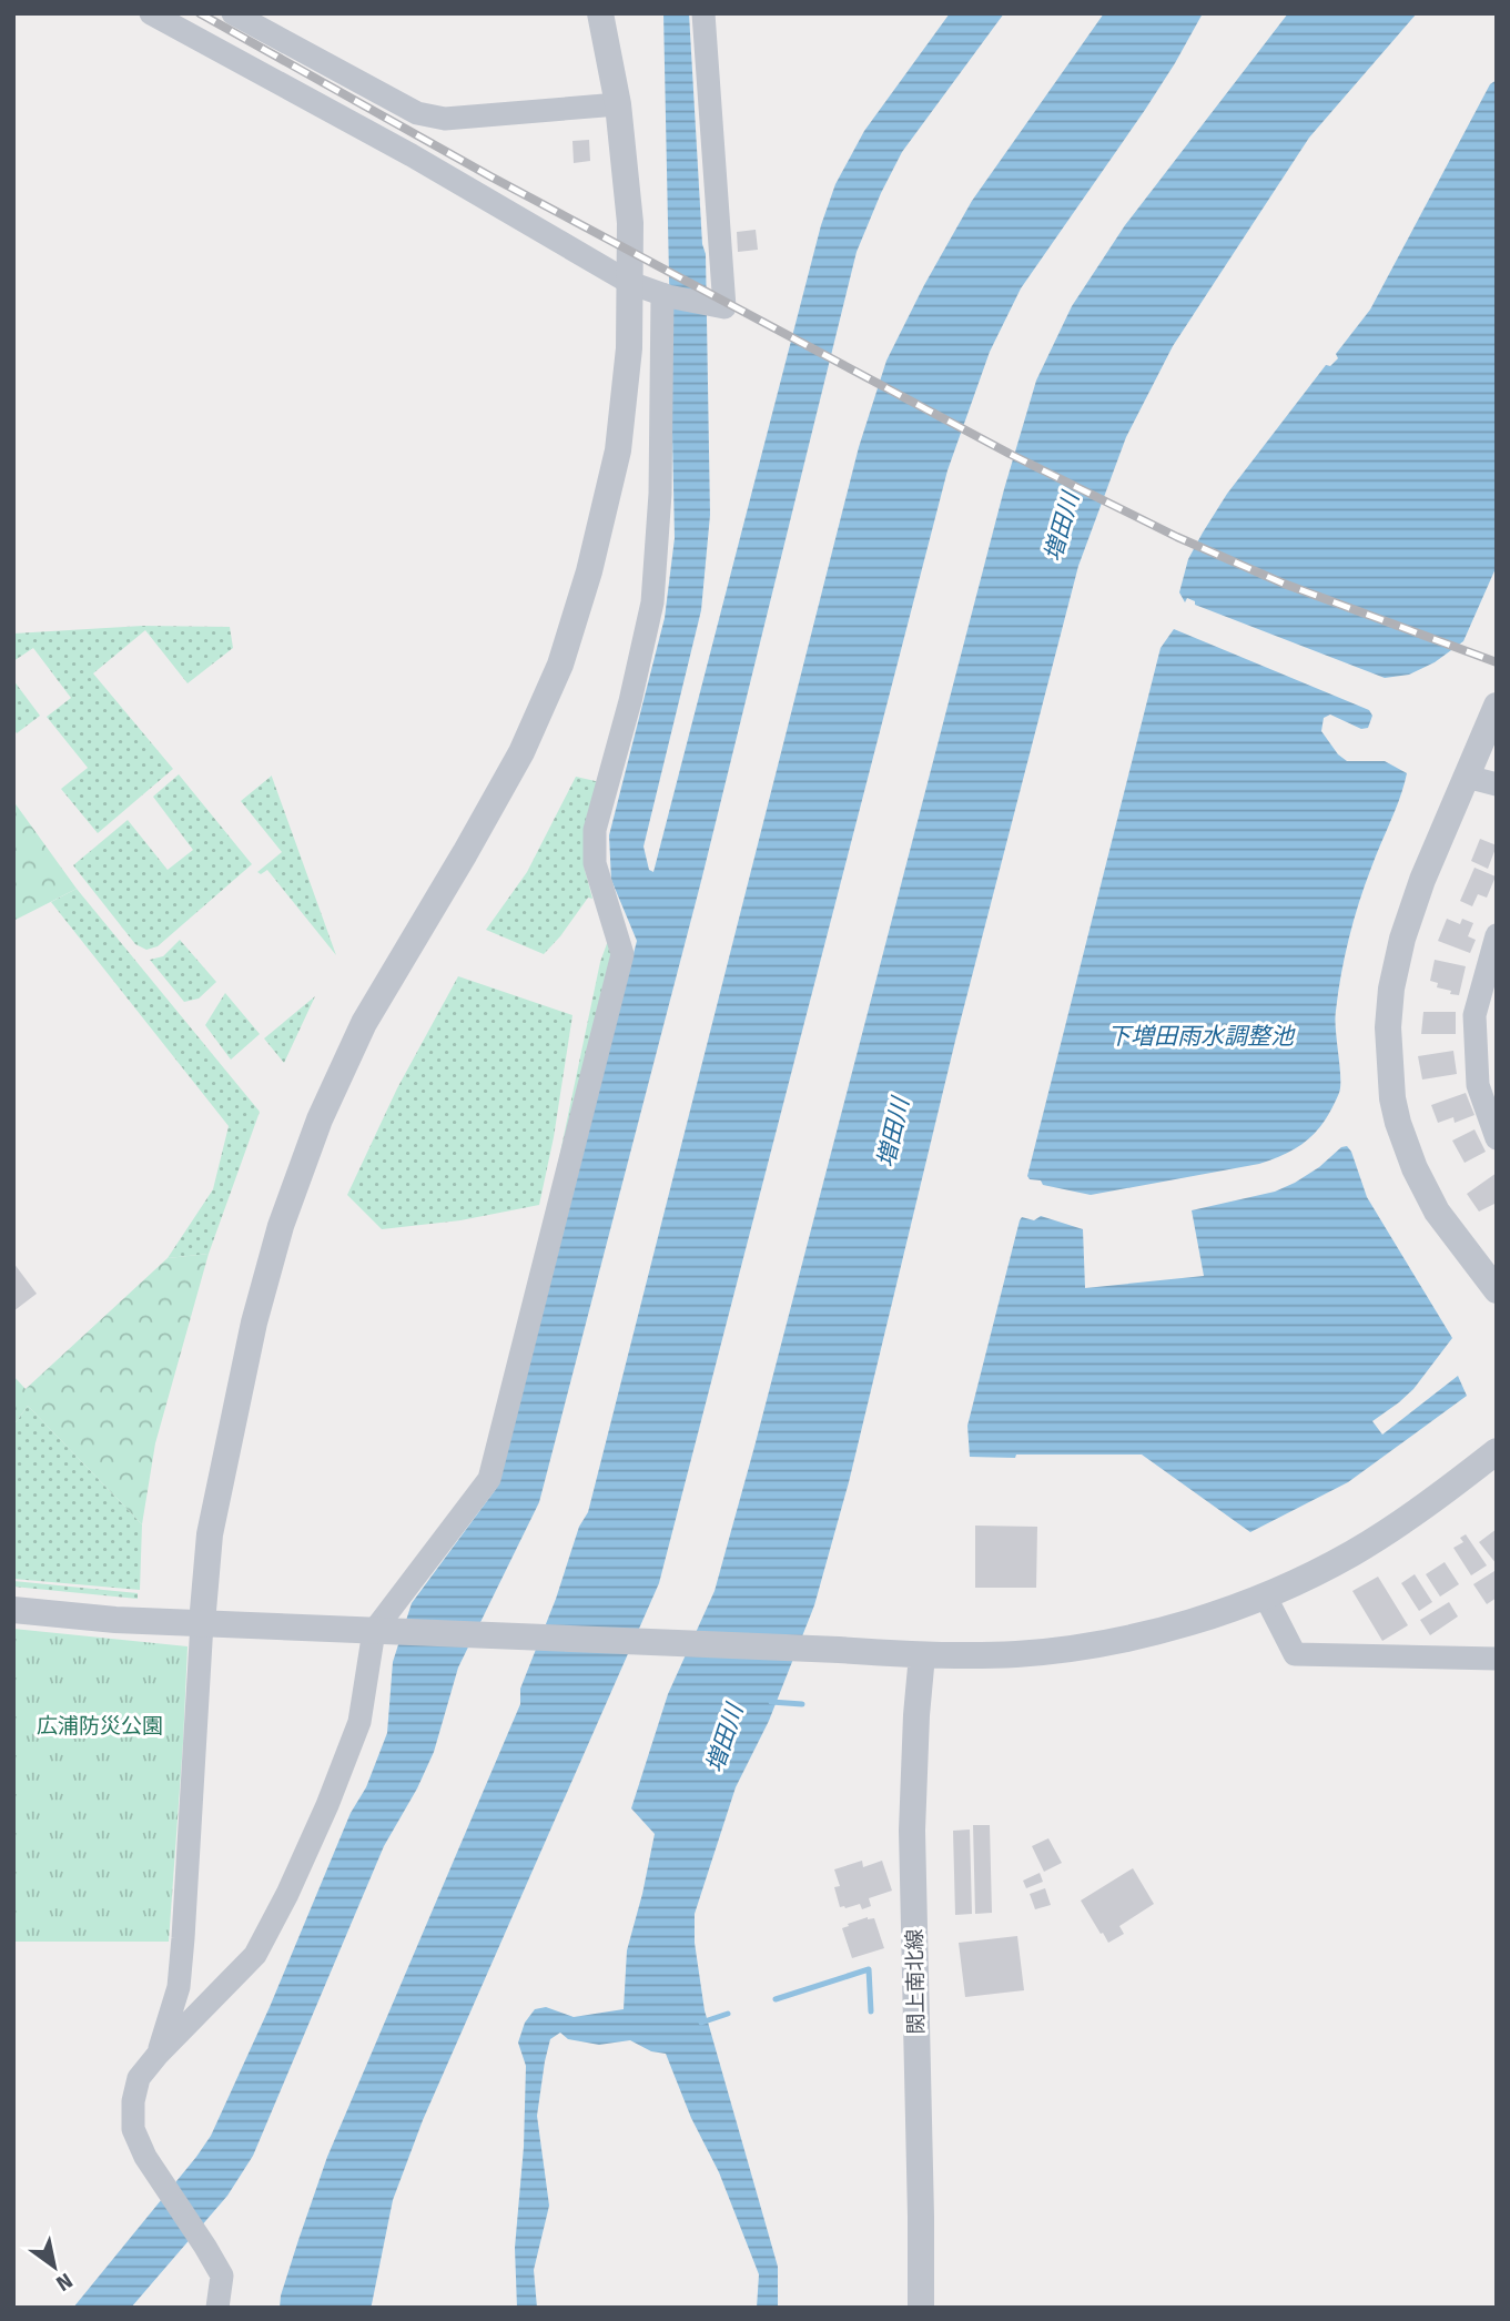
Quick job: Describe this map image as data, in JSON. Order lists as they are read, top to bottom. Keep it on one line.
{"streets":{"street":["閖上南北線"]},"water":["増田川","下増田雨水調整池"],"parks":["広浦防災公園"],"north":"bottom right"}
